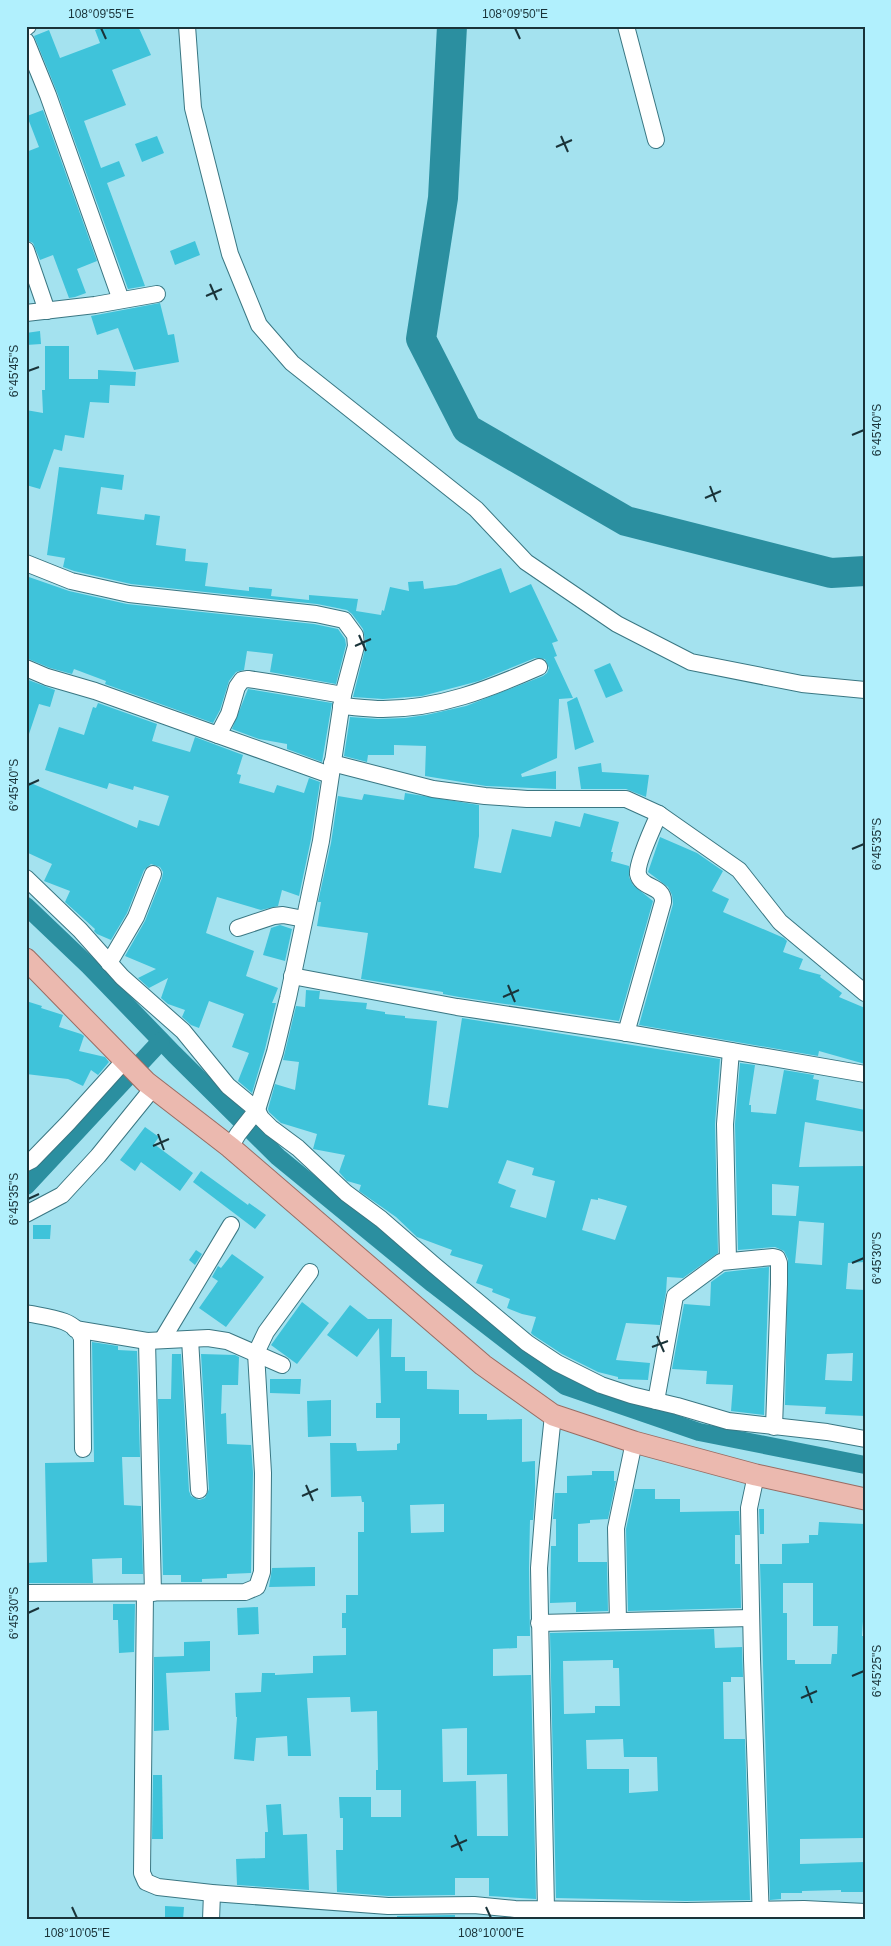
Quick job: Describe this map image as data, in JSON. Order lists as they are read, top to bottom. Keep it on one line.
{"coordinates":["108°09'55\"E","108°09'50\"E","6°45'45\"S","6°45'40\"S","6°45'35\"S","6°45'30\"S","6°45'25\"S","108°10'05\"E","108°10'00\"E"]}
